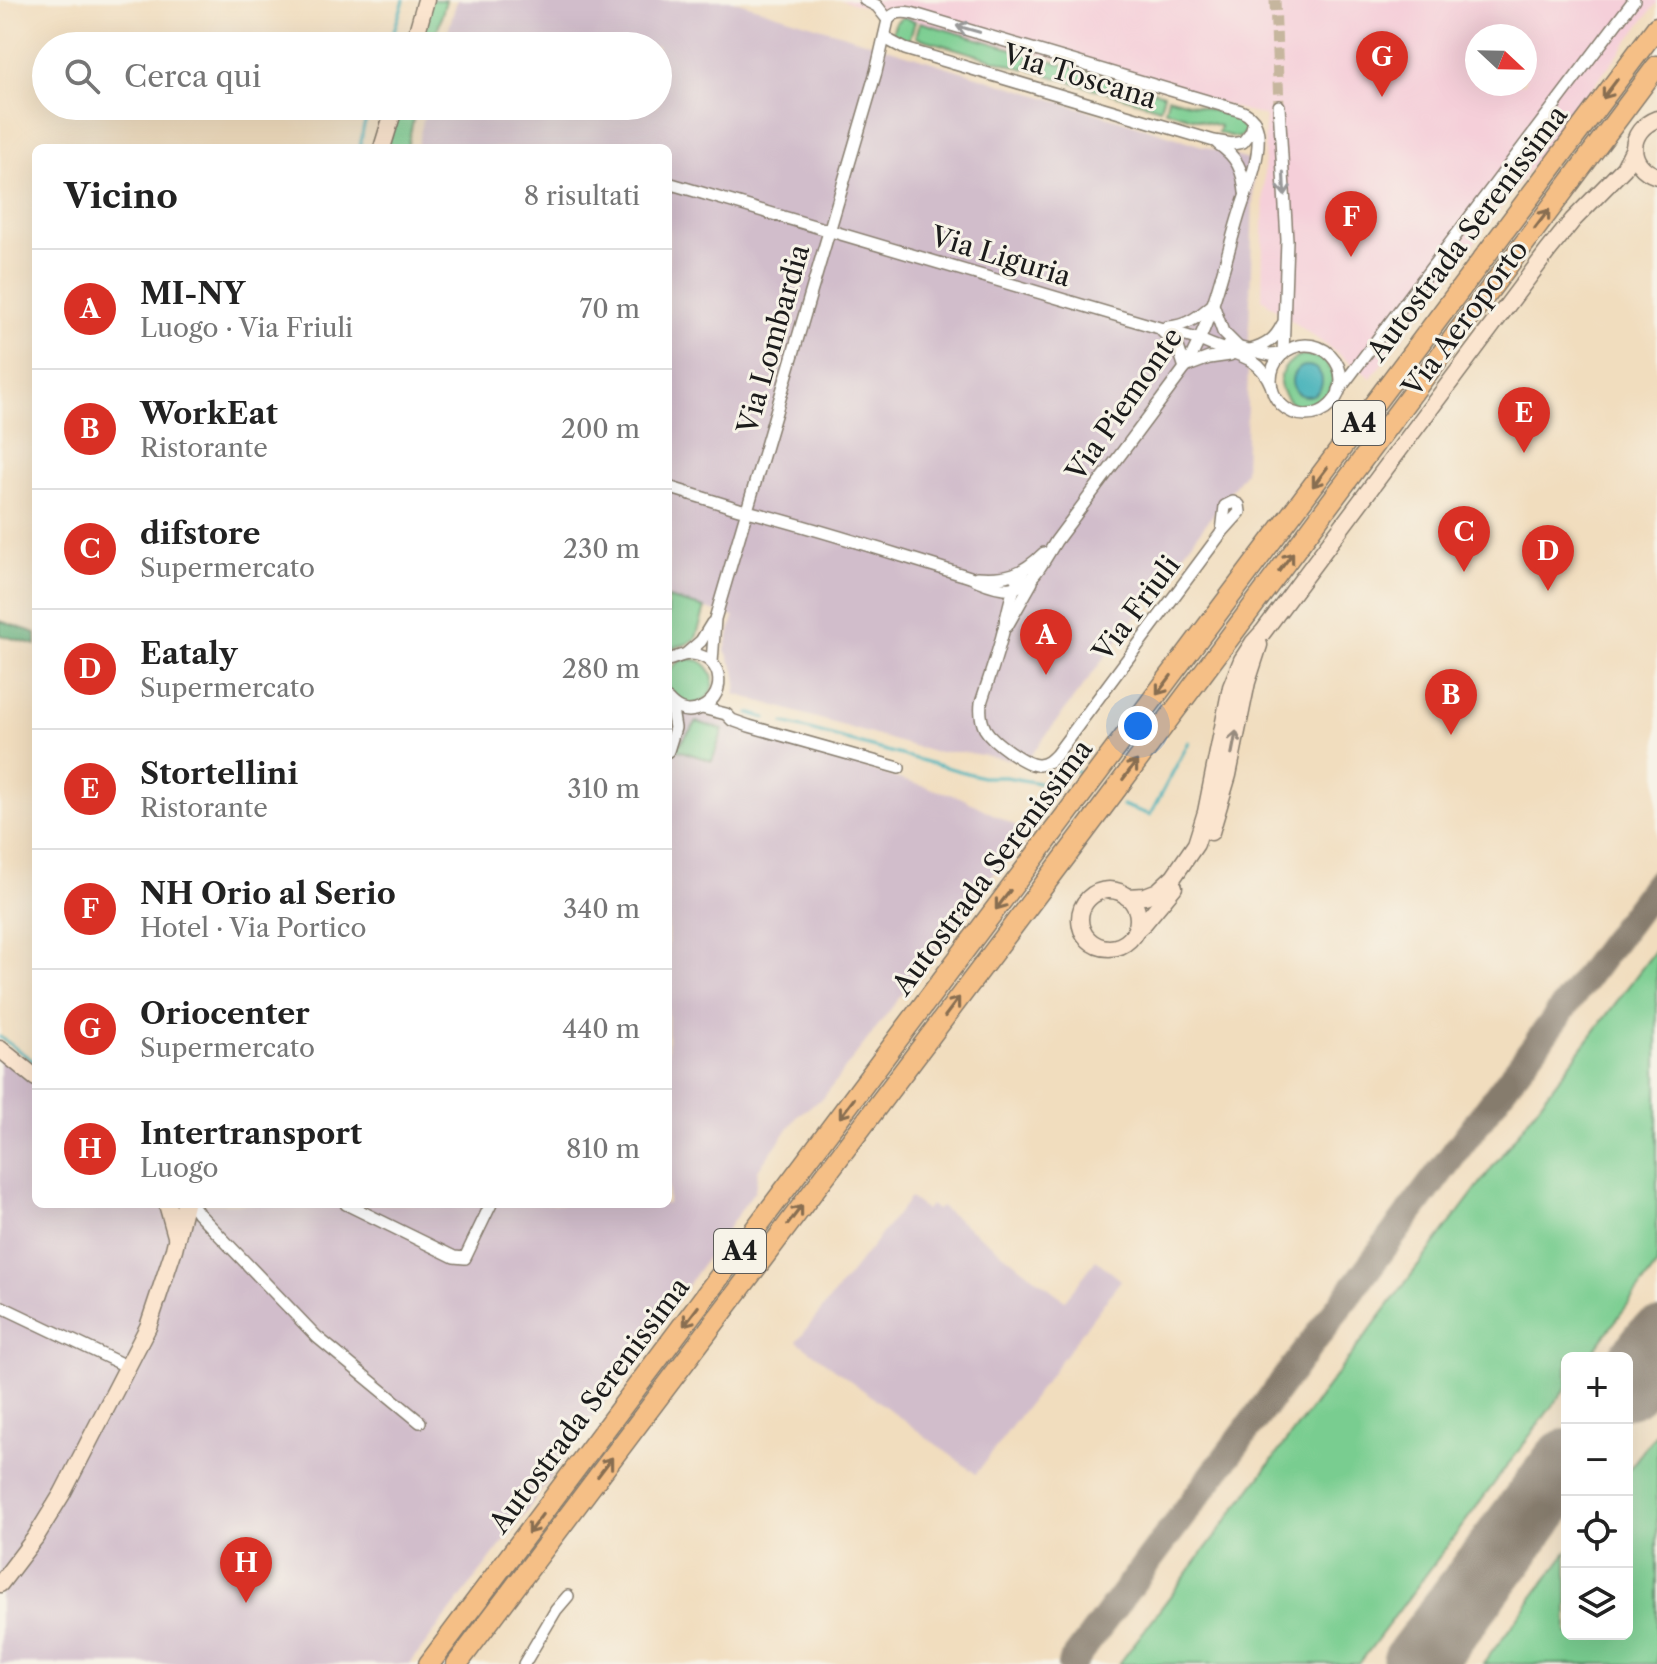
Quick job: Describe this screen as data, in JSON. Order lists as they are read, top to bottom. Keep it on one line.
{"streets":{"highway":["Autostrada Serenissima","A4"],"main road":["Via Aeroporto"],"street":["Via Toscana","Via Liguria","Via Lombardia","Via Piemonte","Via Friuli"]},"crossings":[["Via Toscana","Via Lombardia"],["Via Toscana","Via Piemonte"],["Via Liguria","Via Lombardia"],["Via Liguria","Via Piemonte"],["Via Piemonte","Via Friuli"]],"north":"right","page":{"pins":["G","F","E","C","D","A","B","H"],"search":"Cerca qui","heading":["Vicino","8 risultati"],"list":[{"mark":"A","name":"MI-NY","note":"Luogo · Via Friuli","value":"70 m"},{"mark":"B","name":"WorkEat","note":"Ristorante","value":"200 m"},{"mark":"C","name":"difstore","note":"Supermercato","value":"230 m"},{"mark":"D","name":"Eataly","note":"Supermercato","value":"280 m"},{"mark":"E","name":"Stortellini","note":"Ristorante","value":"310 m"},{"mark":"F","name":"NH Orio al Serio","note":"Hotel · Via Portico","value":"340 m"},{"mark":"G","name":"Oriocenter","note":"Supermercato","value":"440 m"},{"mark":"H","name":"Intertransport","note":"Luogo","value":"810 m"}],"map_buttons":["+","−"]}}
